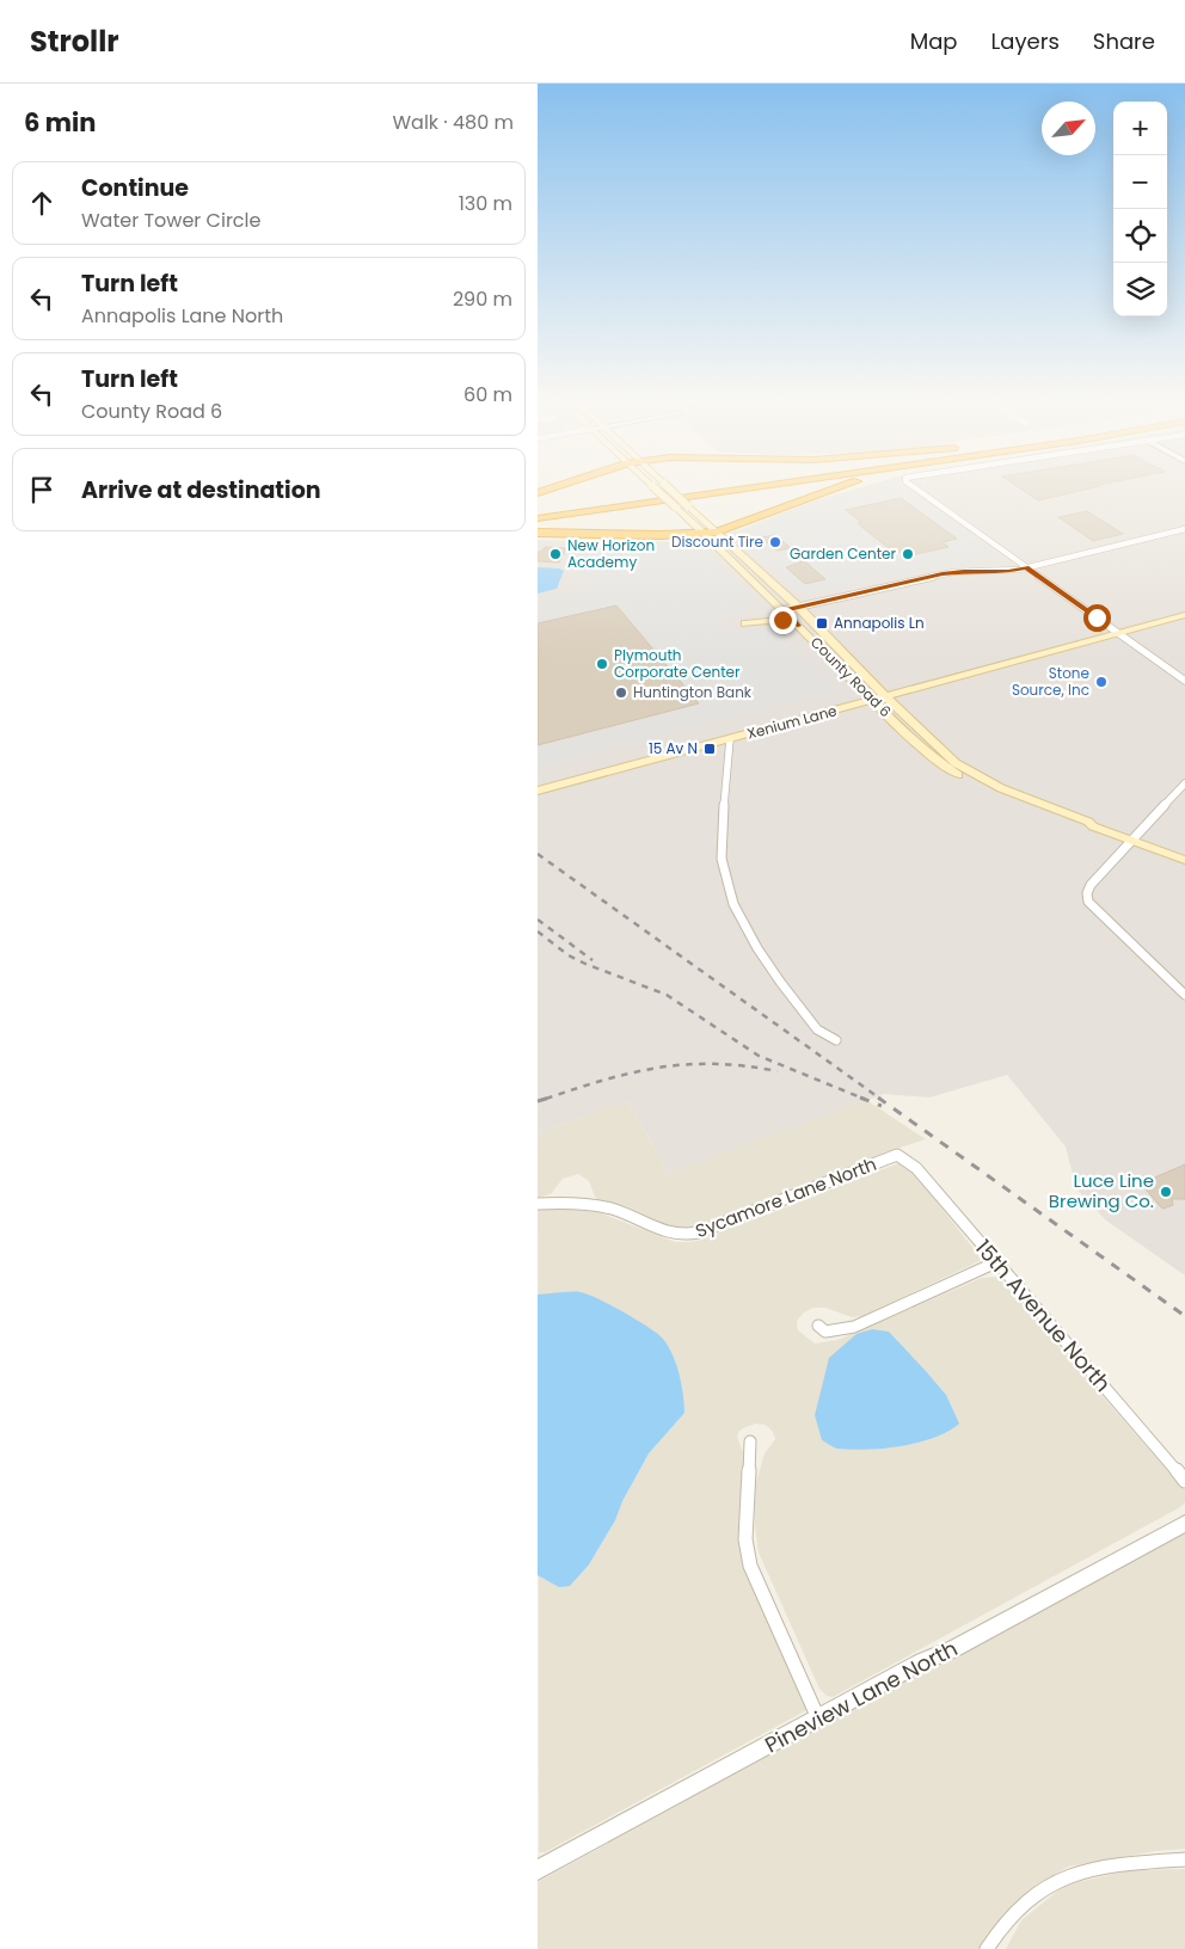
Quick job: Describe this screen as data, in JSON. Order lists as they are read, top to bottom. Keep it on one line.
{"streets":{"main road":["County Road 6","Xenium Lane"],"street":["Sycamore Lane North","15th Avenue North","Pineview Lane North"]},"crossings":[["County Road 6","Xenium Lane"],["Sycamore Lane North","15th Avenue North"]],"places":{"other":["Discount Tire","New Horizon Academy","Garden Center","Plymouth Corporate Center","Stone Source, Inc","Huntington Bank","Luce Line Brewing Co."],"transit":["Annapolis Ln","15 Av N"]},"north":"top right","page":{"header":"Strollr","nav":["Map","Layers","Share"],"heading":["6 min","Walk · 480 m"],"map_buttons":["+","−"],"list":[["Continue","Water Tower Circle","130 m"],["Turn left","Annapolis Lane North","290 m"],["Turn left","County Road 6","60 m"],"Arrive at destination"]}}
